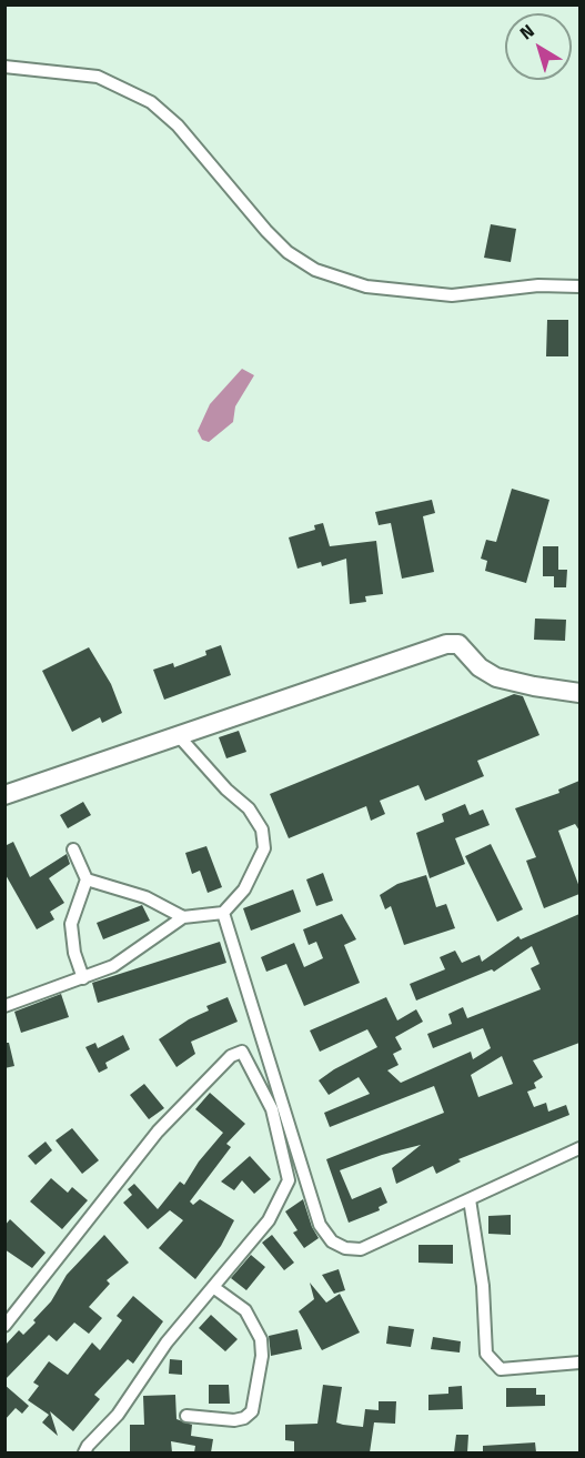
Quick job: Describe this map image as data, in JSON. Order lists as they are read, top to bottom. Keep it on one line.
{"north":"top left"}
